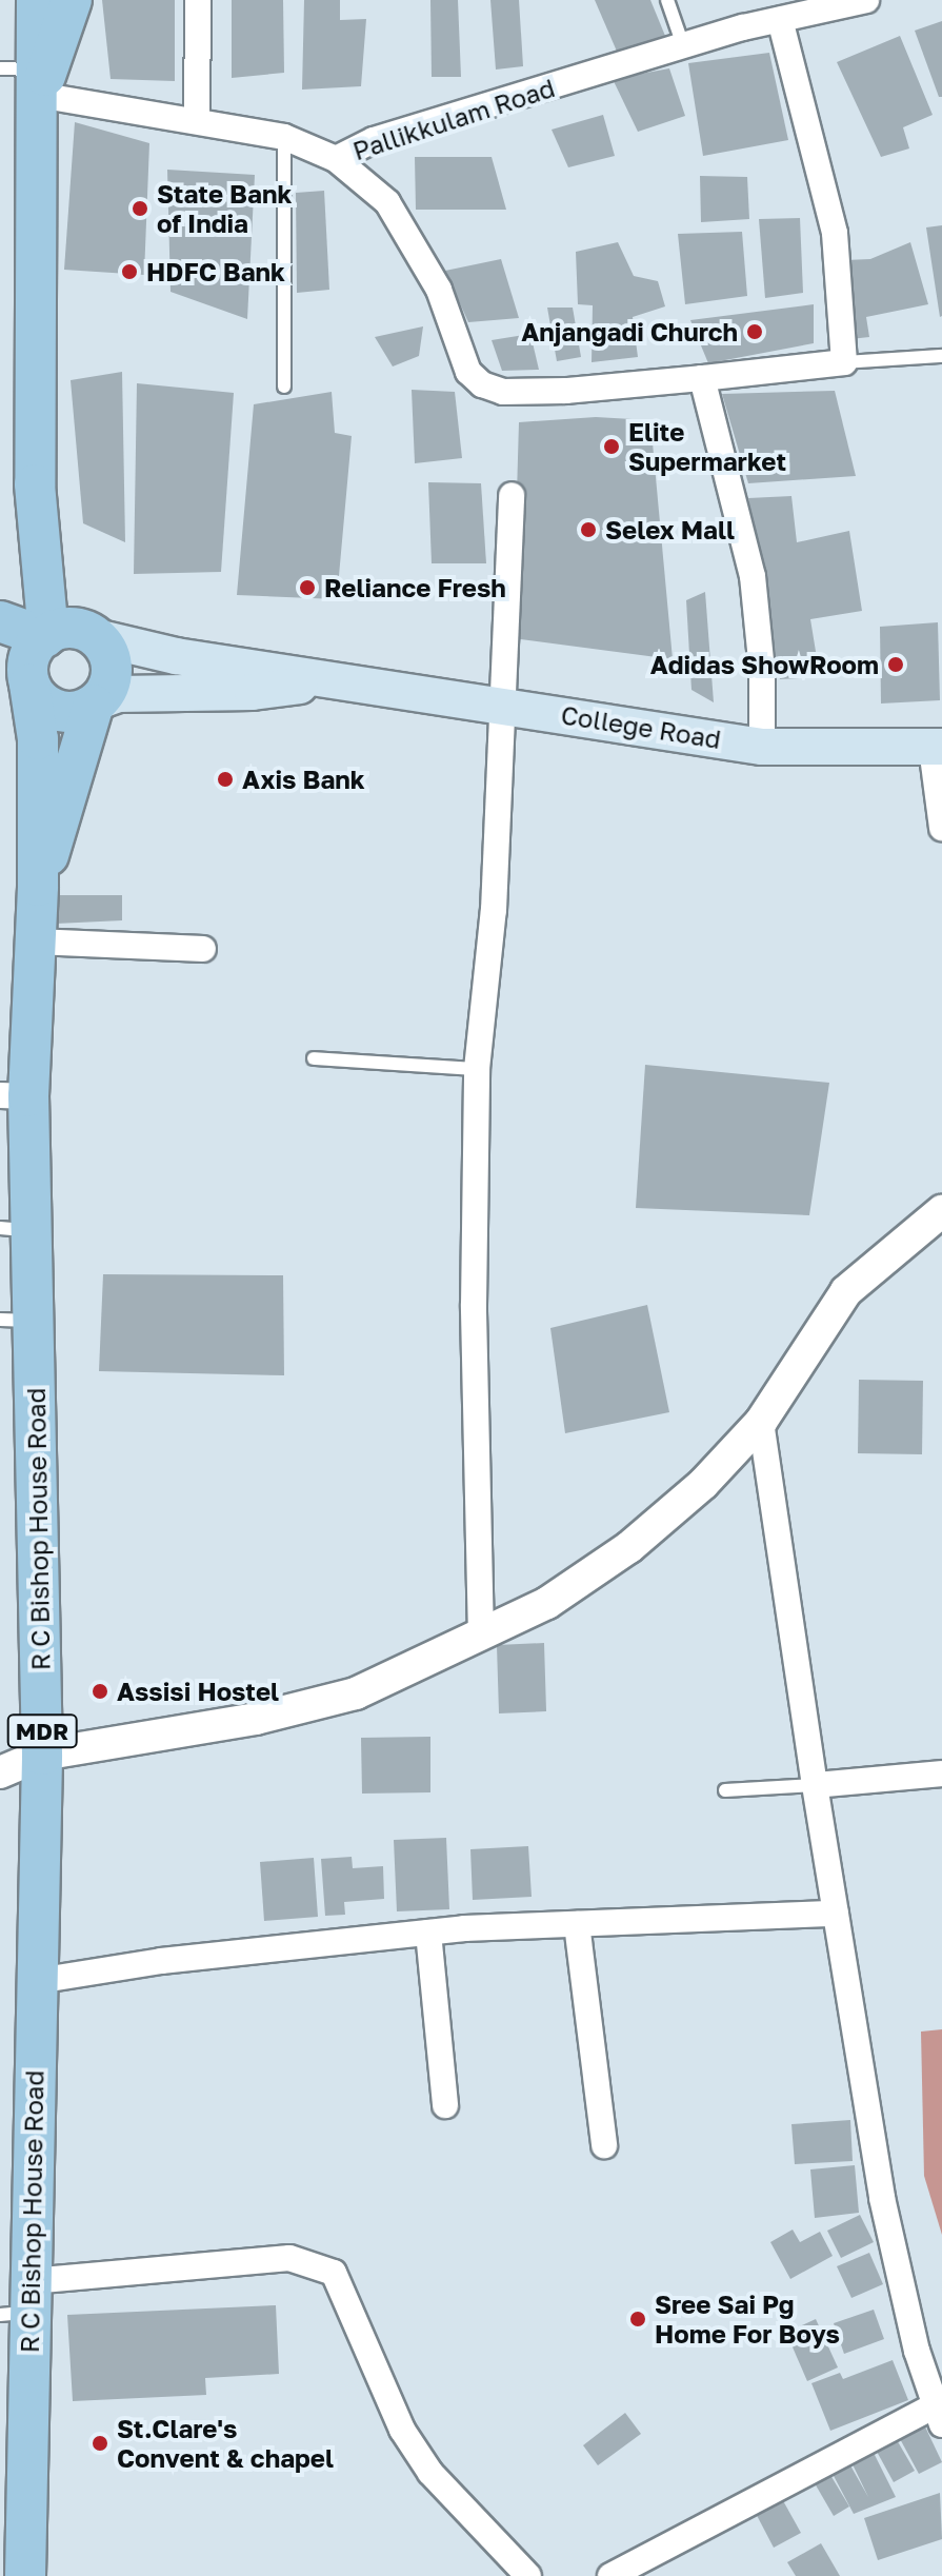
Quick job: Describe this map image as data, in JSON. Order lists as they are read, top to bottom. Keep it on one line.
{"streets":{"main road":["College Road","R C Bishop House Road","MDR"],"street":["Pallikkulam Road"]},"places":["State Bank of India","HDFC Bank","Anjangadi Church","Elite Supermarket","Selex Mall","Reliance Fresh","Adidas ShowRoom","Axis Bank","Assisi Hostel","Sree Sai Pg Home For Boys","St.Clare's Convent & chapel"]}
